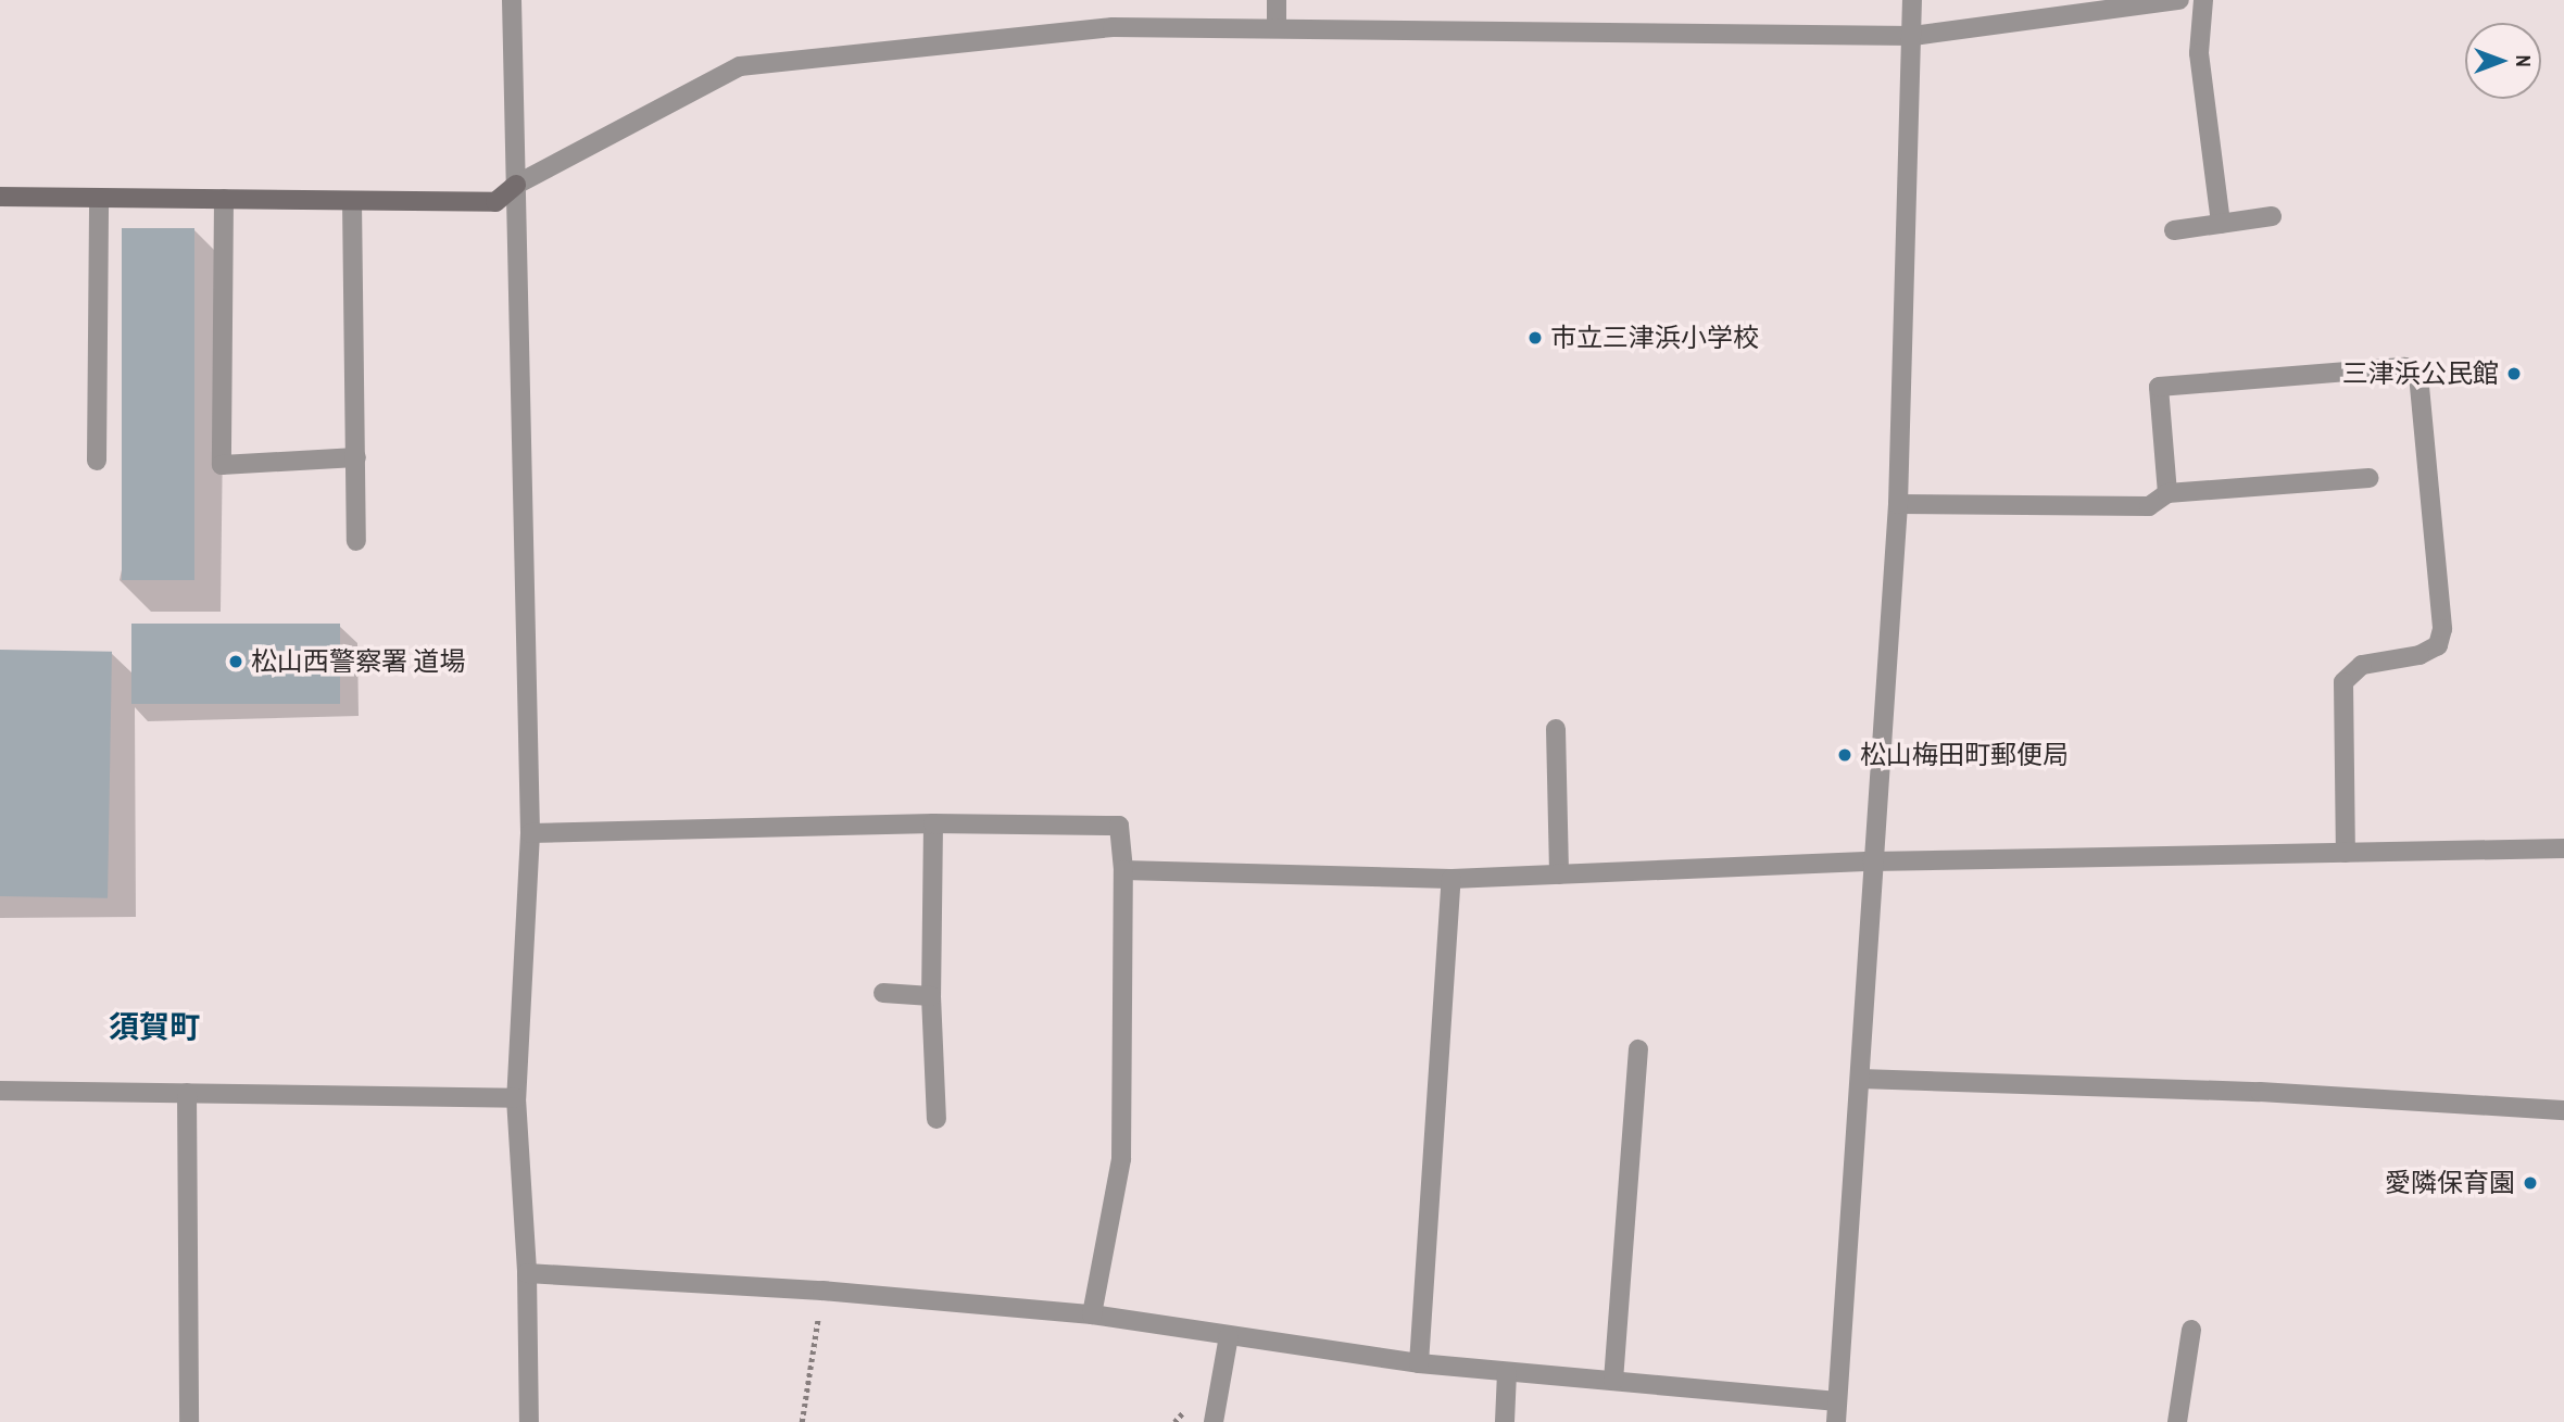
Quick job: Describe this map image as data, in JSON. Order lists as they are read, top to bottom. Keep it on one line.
{"districts":["須賀町"],"places":["市立三津浜小学校","三津浜公民館","松山西警察署 道場","松山梅田町郵便局","愛隣保育園"],"north":"right"}
